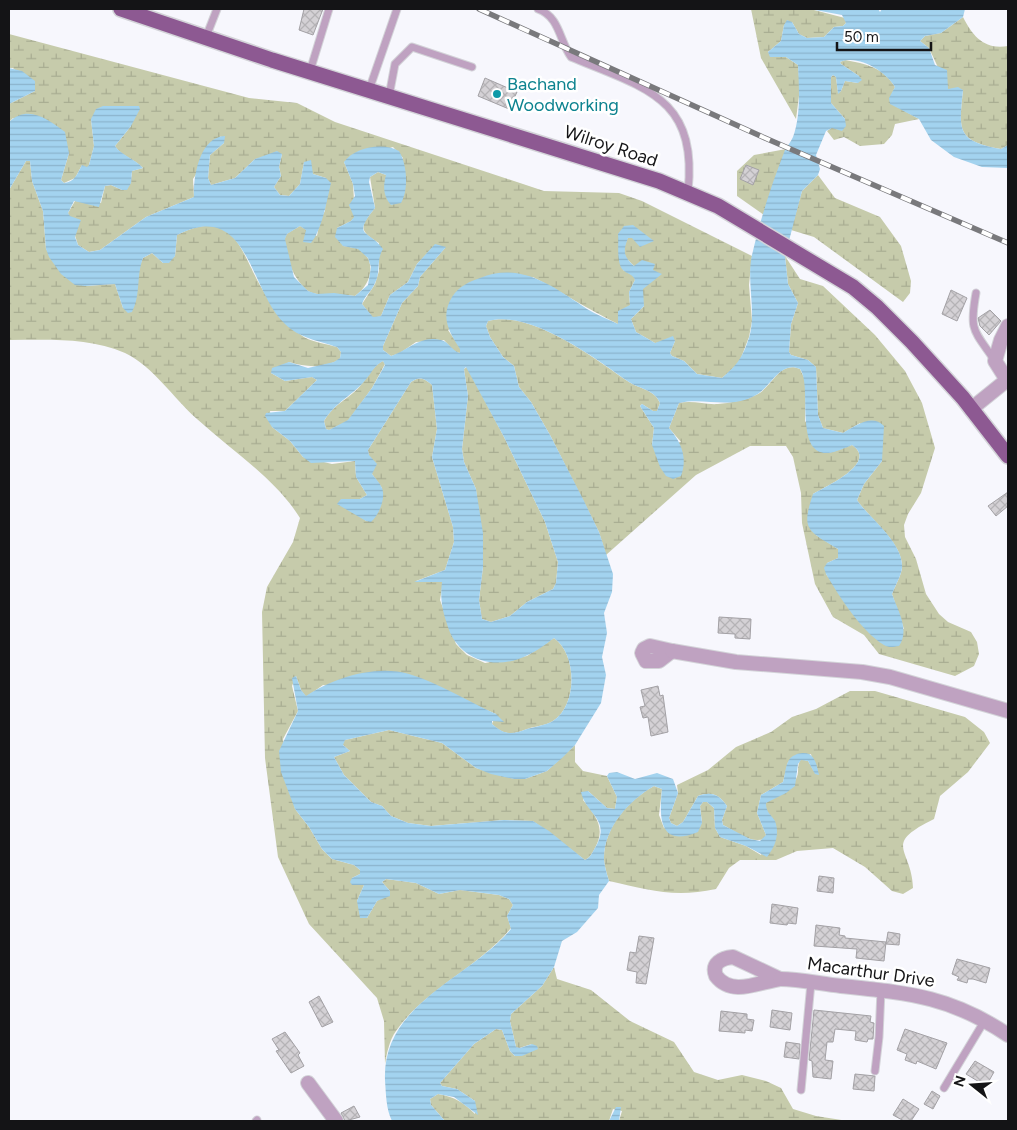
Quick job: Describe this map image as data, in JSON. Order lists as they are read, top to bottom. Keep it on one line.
{"streets":{"main road":["Wilroy Road"],"street":["Macarthur Drive"]},"places":["Bachand Woodworking"],"scale_bar":"50 m","north":"left"}
